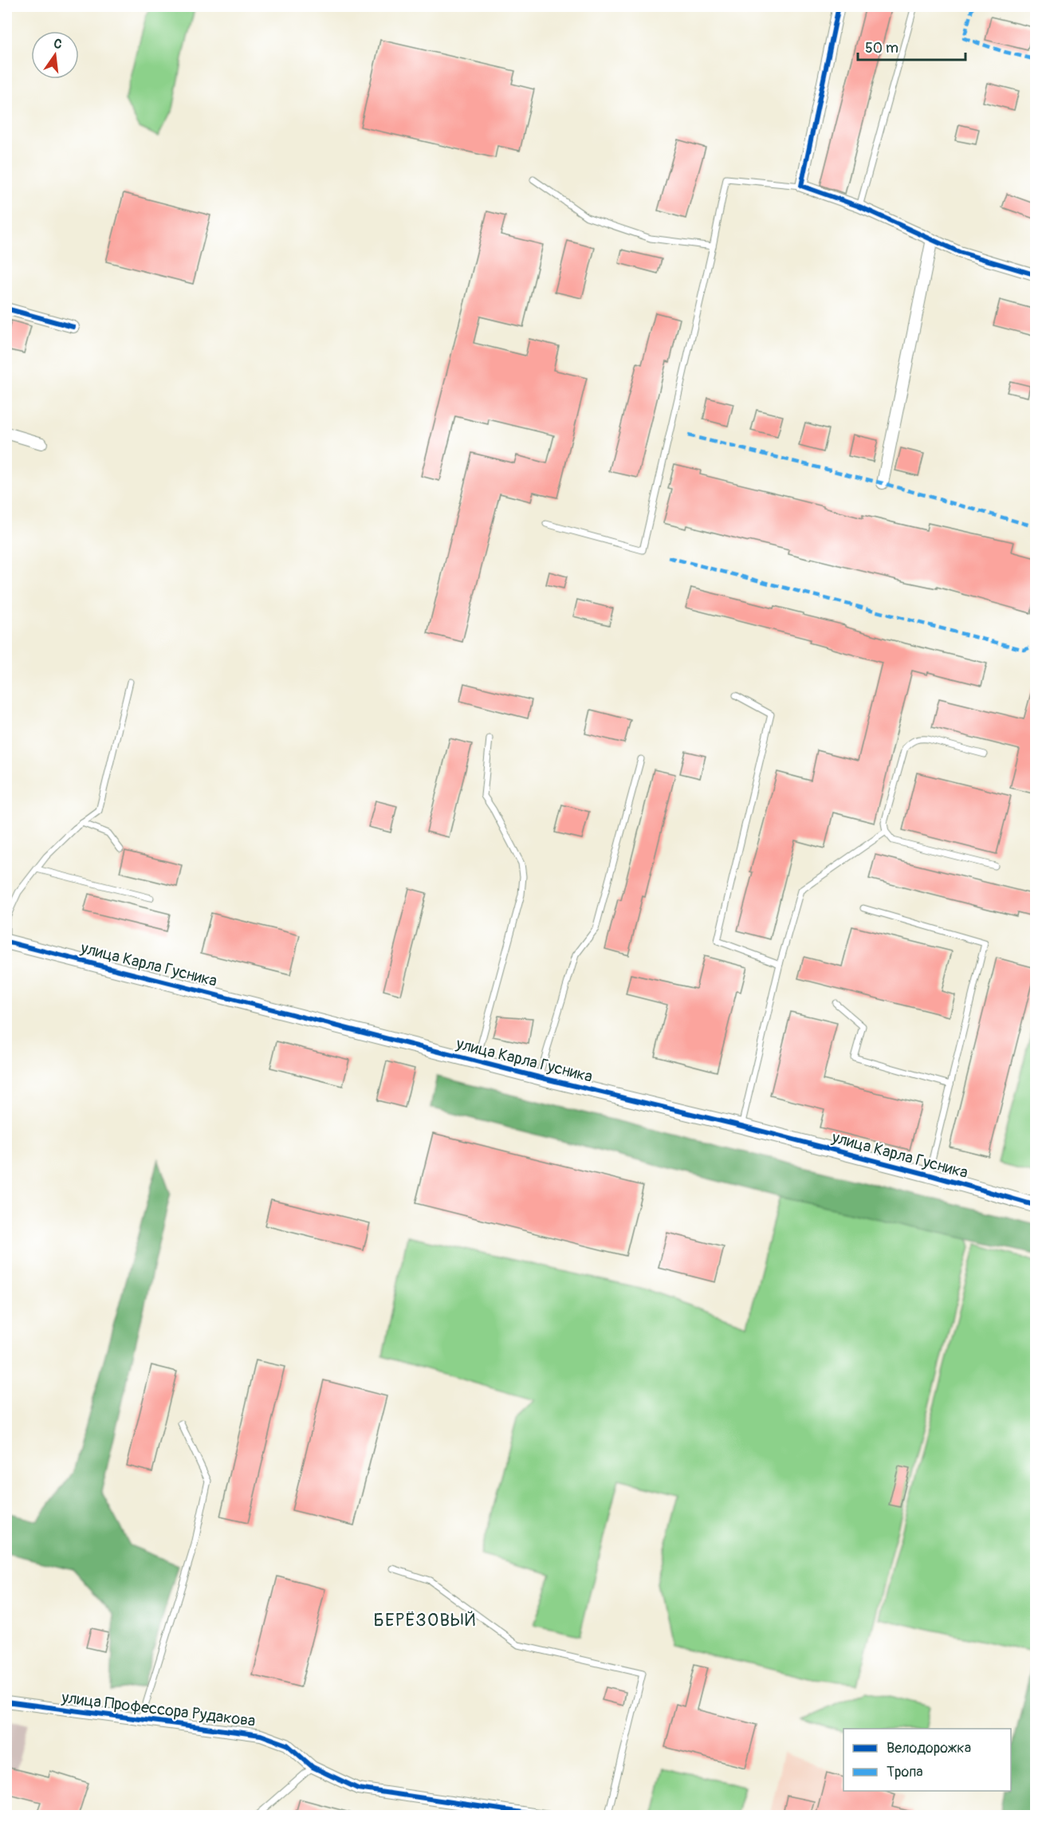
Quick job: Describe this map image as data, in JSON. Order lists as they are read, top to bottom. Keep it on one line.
{"streets":{"street":["улица Карла Гусника","улица Профессора Рудакова"]},"districts":["БЕРЁЗОВЫЙ"],"legend":["Велодорожка","Тропа"],"scale_bar":"50 m","north":"top"}
